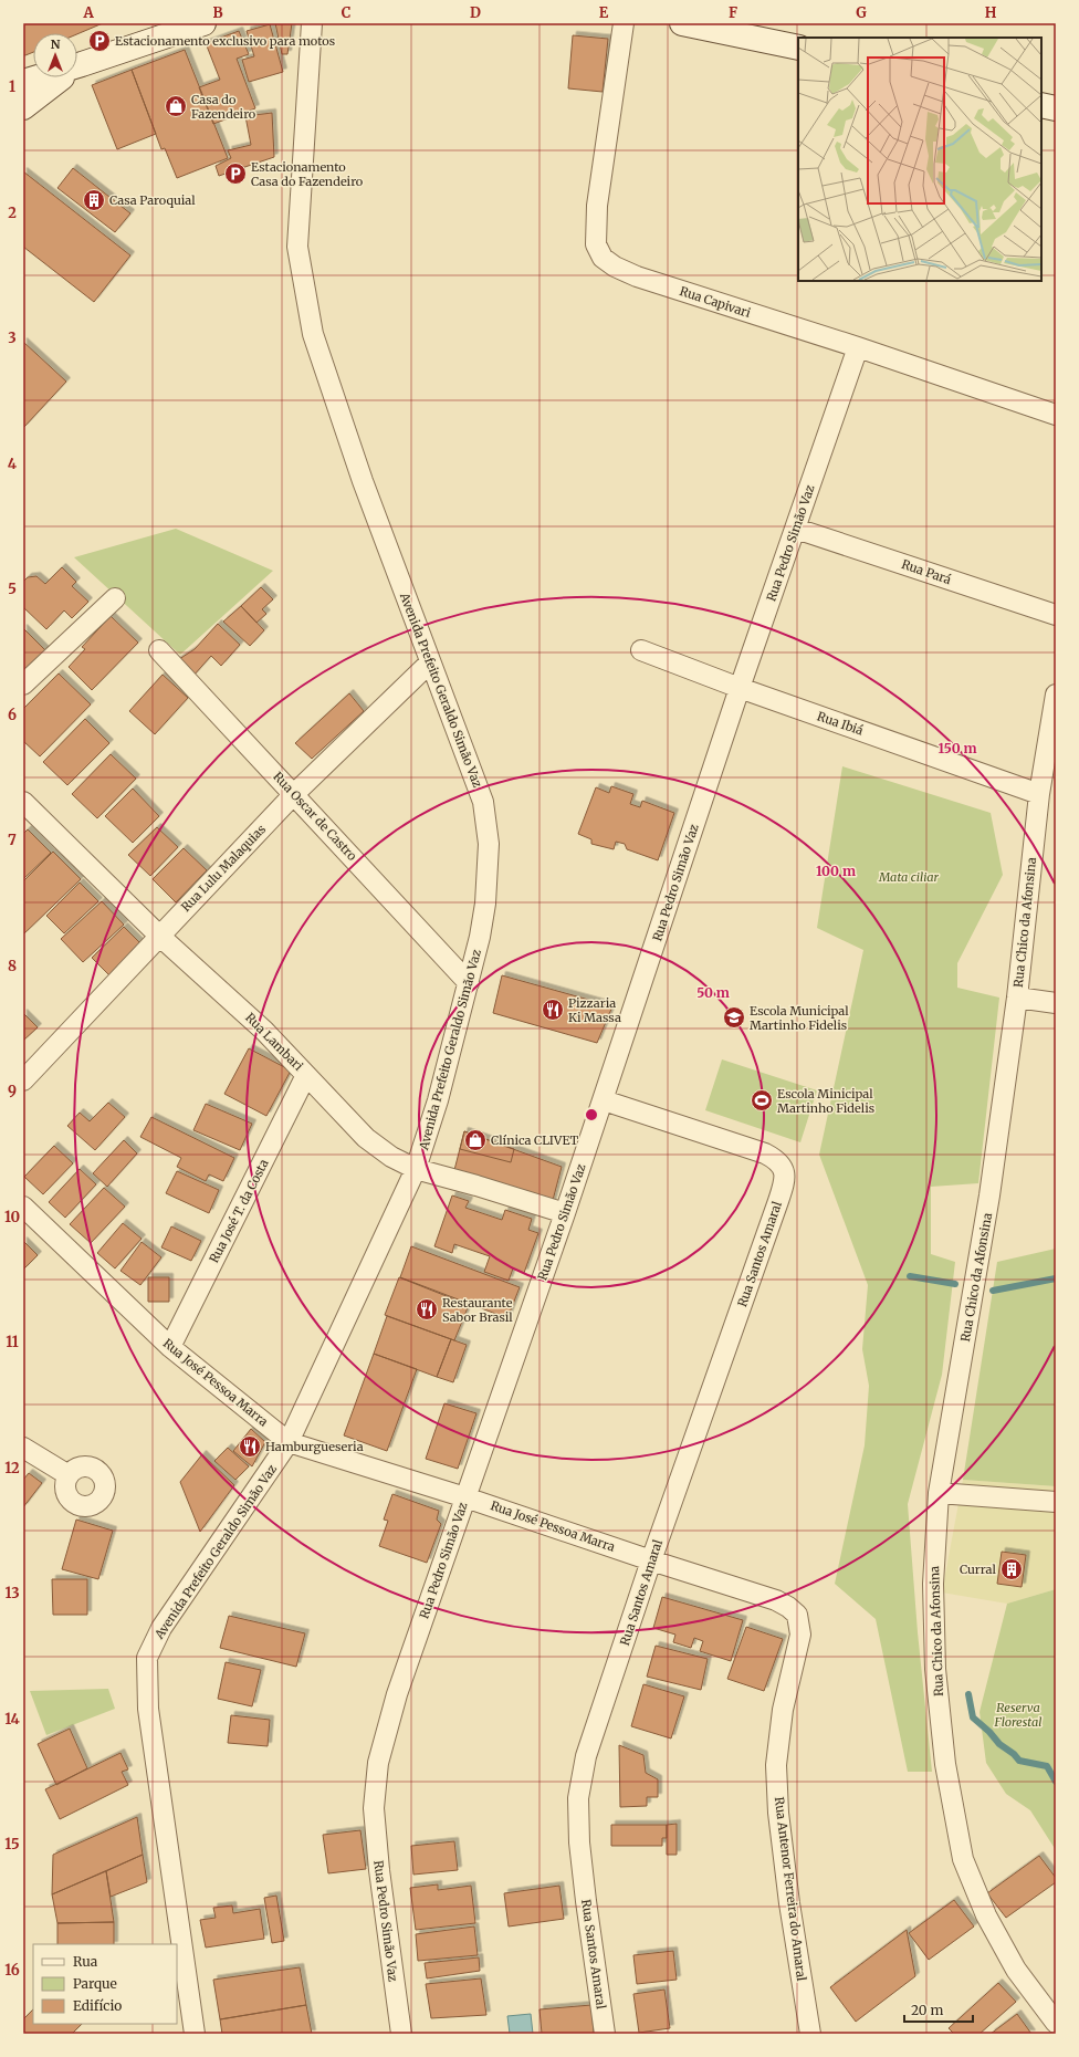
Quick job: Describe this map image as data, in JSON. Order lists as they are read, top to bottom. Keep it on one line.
{"streets":{"street":["Rua Capivari","Rua Pedro Simão Vaz","Rua Pará","Avenida Prefeito Geraldo Simão Vaz","Rua Ibiá","Rua Oscar de Castro","Rua Lulu Malaquias","Rua Chico da Afonsina","Rua Lambari","Rua José T. da Costa","Rua Santos Amaral","Rua José Pessoa Marra","Rua Antenor Ferreira do Amaral"]},"crossings":[["Rua Capivari","Rua Pedro Simão Vaz"],["Rua Pedro Simão Vaz","Rua Pará"],["Rua Pedro Simão Vaz","Rua Ibiá"],["Rua Pedro Simão Vaz","Rua Lambari"],["Rua Pedro Simão Vaz","Rua Santos Amaral"],["Rua Pedro Simão Vaz","Rua José Pessoa Marra"],["Avenida Prefeito Geraldo Simão Vaz","Rua Oscar de Castro"],["Avenida Prefeito Geraldo Simão Vaz","Rua Lulu Malaquias"],["Avenida Prefeito Geraldo Simão Vaz","Rua Lambari"],["Avenida Prefeito Geraldo Simão Vaz","Rua José Pessoa Marra"],["Rua Ibiá","Rua Chico da Afonsina"],["Rua Oscar de Castro","Rua Lulu Malaquias"],["Rua Lulu Malaquias","Rua Lambari"],["Rua Lambari","Rua José T. da Costa"],["Rua José T. da Costa","Rua José Pessoa Marra"],["Rua Santos Amaral","Rua José Pessoa Marra"],["Rua José Pessoa Marra","Rua Antenor Ferreira do Amaral"]],"parks":["Mata ciliar","Reserva Florestal"],"places":{"parking":["Estacionamento exclusivo para motos","Estacionamento Casa do Fazendeiro"],"shop":["Casa do Fazendeiro","Clínica CLIVET"],"building":["Casa Paroquial","Curral"],"restaurant":["Pizzaria Ki Massa","Restaurante Sabor Brasil","Hamburgueseria"],"school or university":["Escola Municipal Martinho Fidelis"],"sports":["Escola Minicipal Martinho Fidelis"]},"legend":["Rua","Parque","Edifício"],"scale_bar":"20 m","north":"top","grid":{"columns":["A","B","C","D","E","F","G","H"],"rows":["1","2","3","4","5","6","7","8","9","10","11","12","13","14","15","16"]},"rings":["150 m","100 m","50 m"]}
